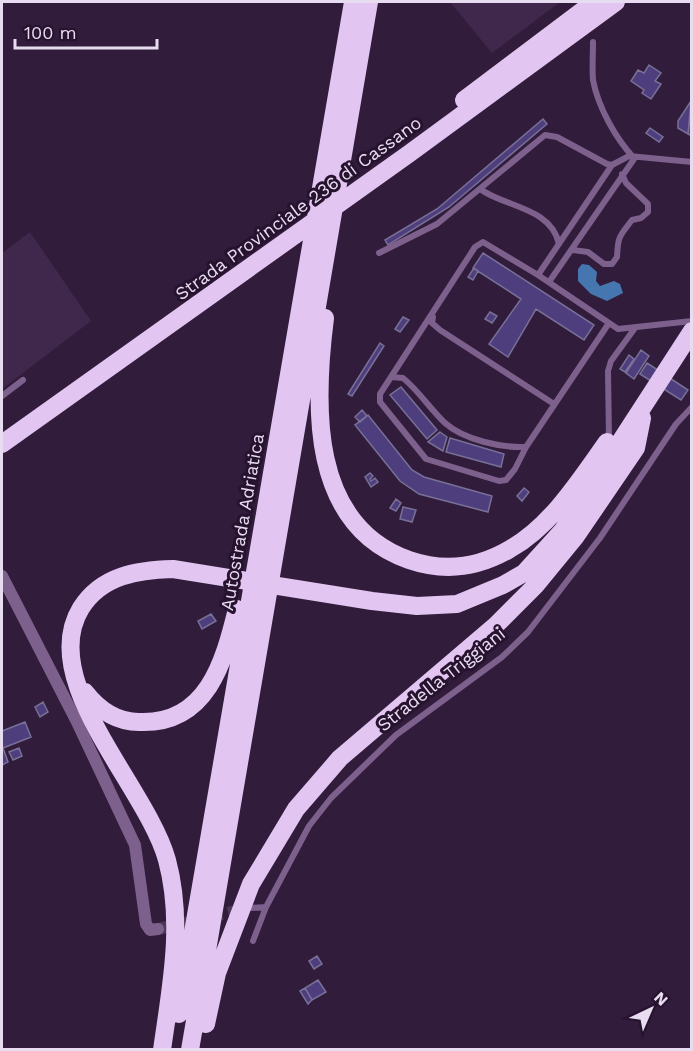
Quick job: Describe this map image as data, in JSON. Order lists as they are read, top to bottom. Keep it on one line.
{"streets":{"highway":["Strada Provinciale 236 di Cassano","Autostrada Adriatica"],"lane":["Stradella Triggiani"]},"scale_bar":"100 m","north":"top right"}
